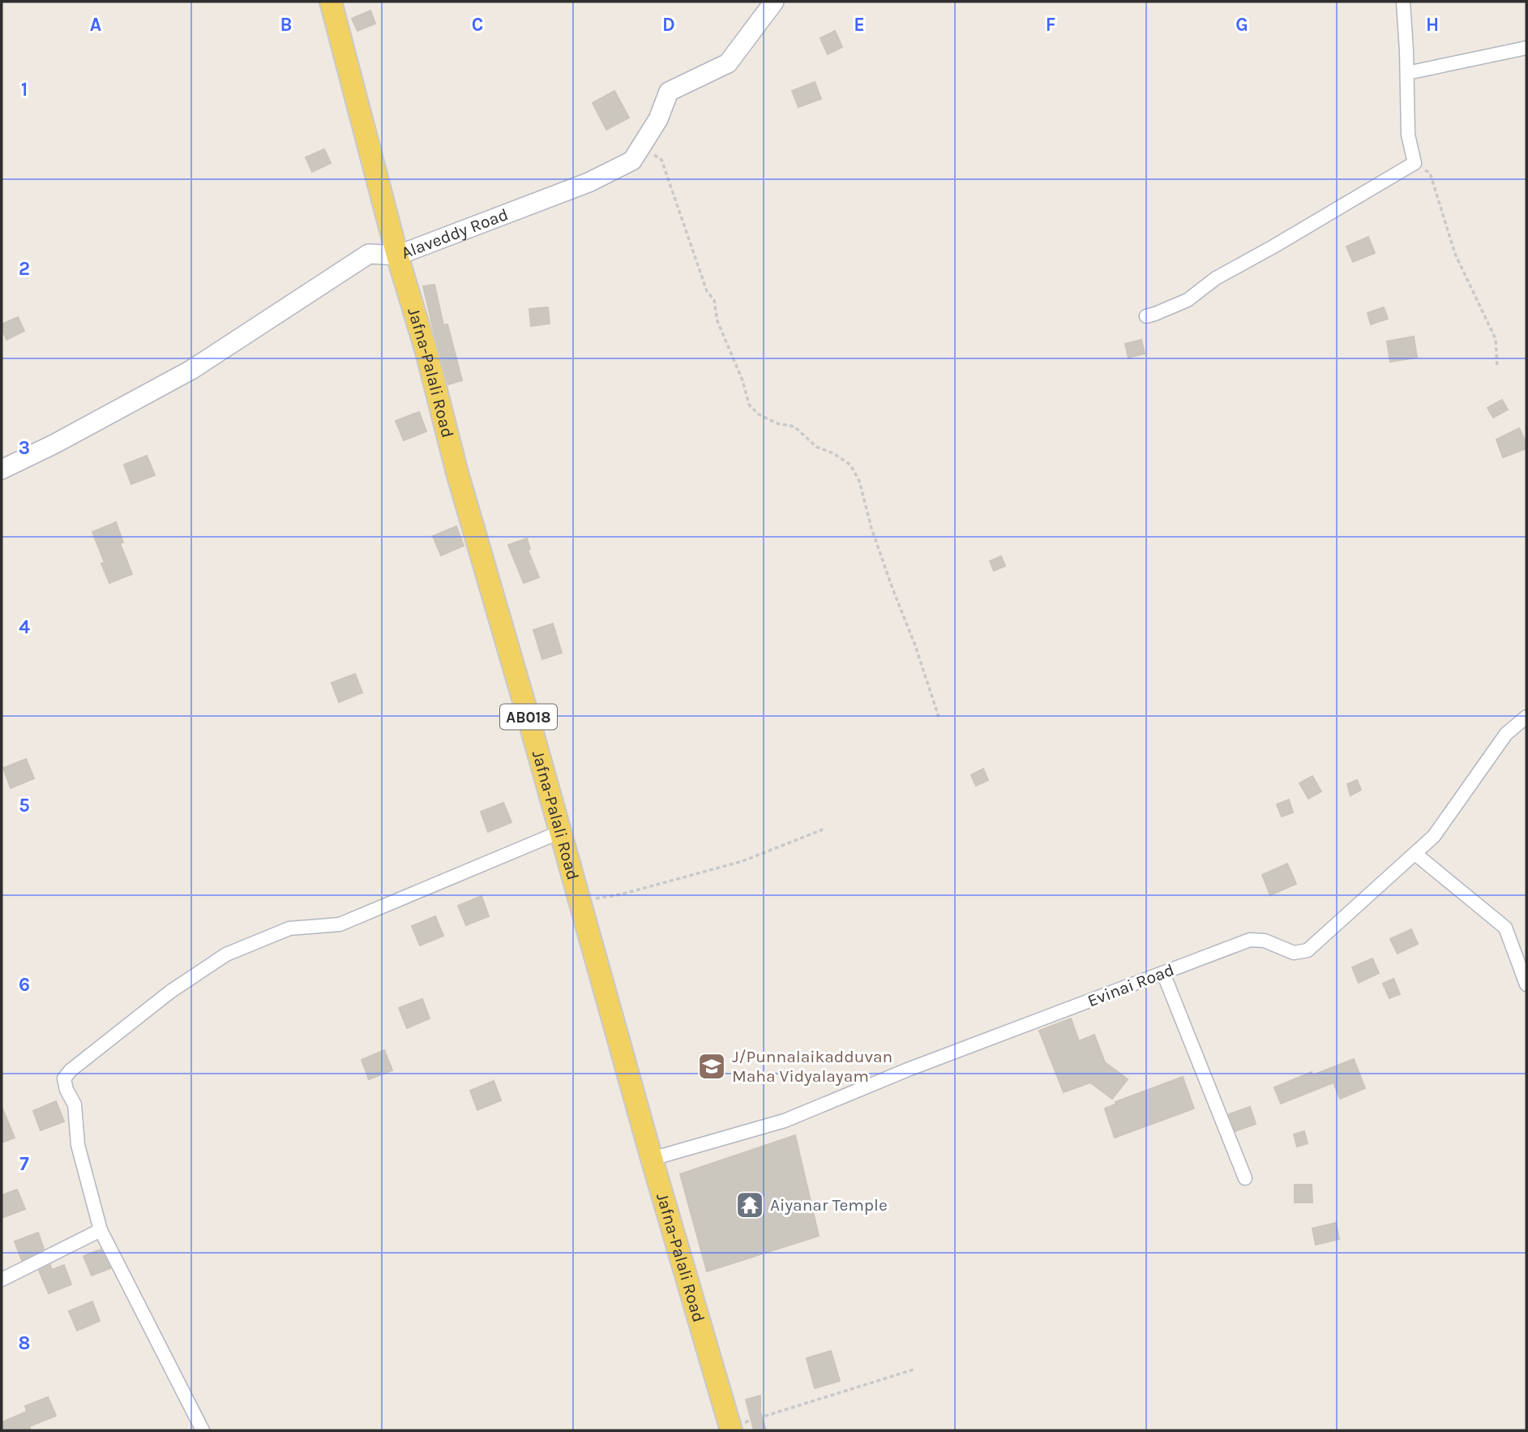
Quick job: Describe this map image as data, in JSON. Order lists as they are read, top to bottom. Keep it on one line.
{"streets":{"main road":["Jafna-Palali Road","AB018"],"street":["Alaveddy Road","Evinai Road"]},"crossings":[["Alaveddy Road","Jafna-Palali Road"],["Jafna-Palali Road","Evinai Road"]],"places":{"school or university":["J/Punnalaikadduvan Maha Vidyalayam"],"temple":["Aiyanar Temple"]},"grid":{"columns":["A","B","C","D","E","F","G","H"],"rows":["1","2","3","4","5","6","7","8"]}}
